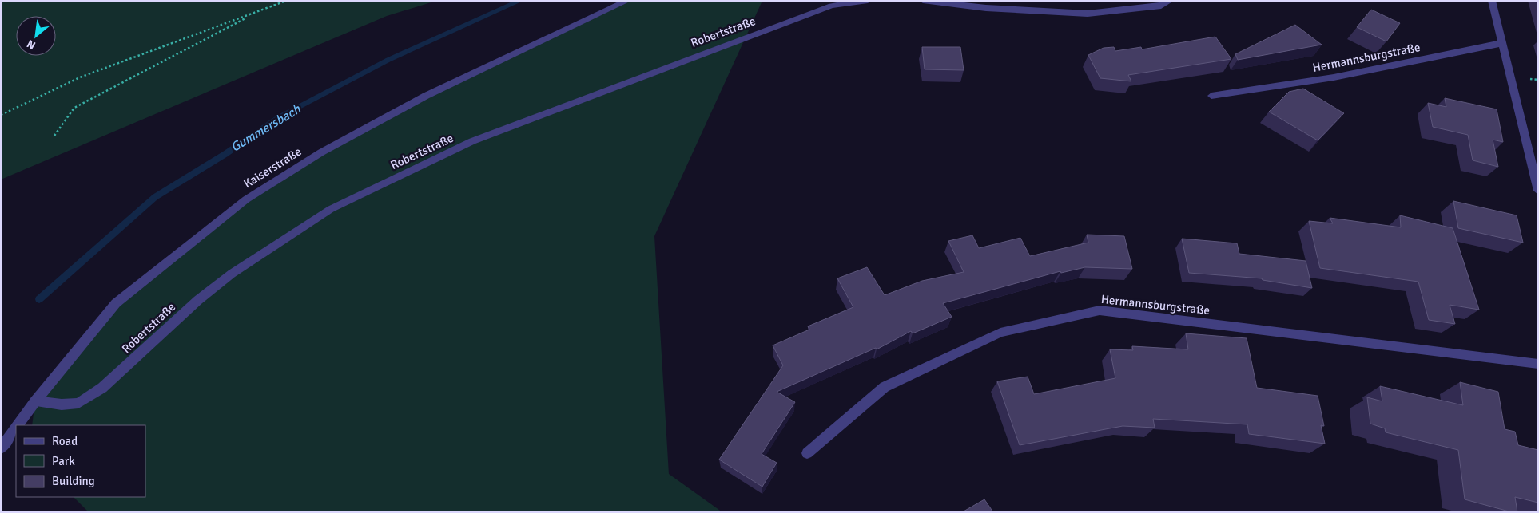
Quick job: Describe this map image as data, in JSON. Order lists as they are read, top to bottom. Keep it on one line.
{"streets":{"street":["Robertstraße","Hermannsburgstraße","Kaiserstraße"]},"crossings":[["Robertstraße","Kaiserstraße"]],"water":["Gummersbach"],"legend":["Road","Park","Building"],"north":"bottom left"}
